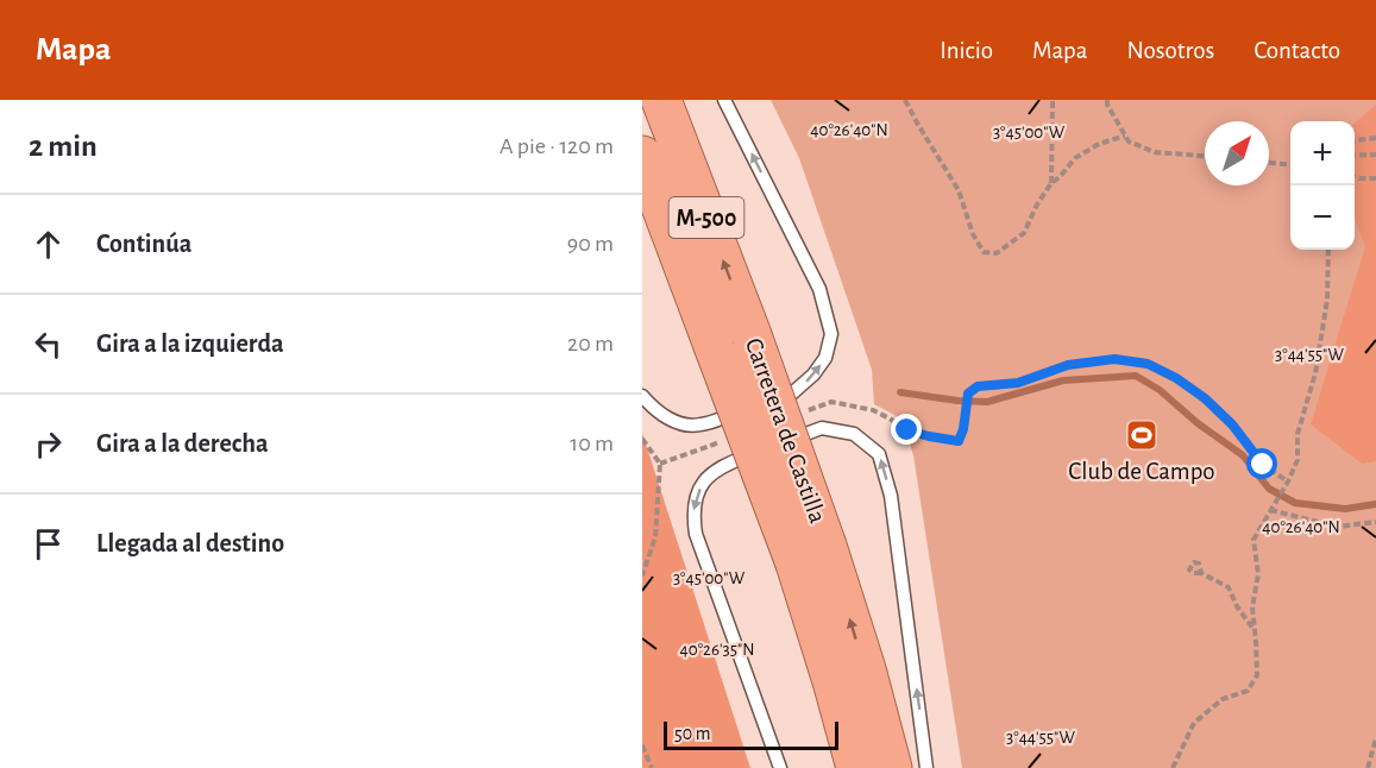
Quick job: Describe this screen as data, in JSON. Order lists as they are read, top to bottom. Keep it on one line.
{"streets":{"highway":["M-500","Carretera de Castilla"]},"places":{"sports":["Club de Campo"]},"scale_bar":"50 m","north":"top right","page":{"header":"Mapa","nav":["Inicio","Mapa","Nosotros","Contacto"],"heading":["2 min","A pie · 120 m"],"map_buttons":["+","−"],"list":[["Continúa","90 m"],["Gira a la izquierda","20 m"],["Gira a la derecha","10 m"],"Llegada al destino"],"scale":"50 m"},"coordinates":["40°26'40\"N","3°45'00\"W","3°44'55\"W","40°26'35\"N"]}
